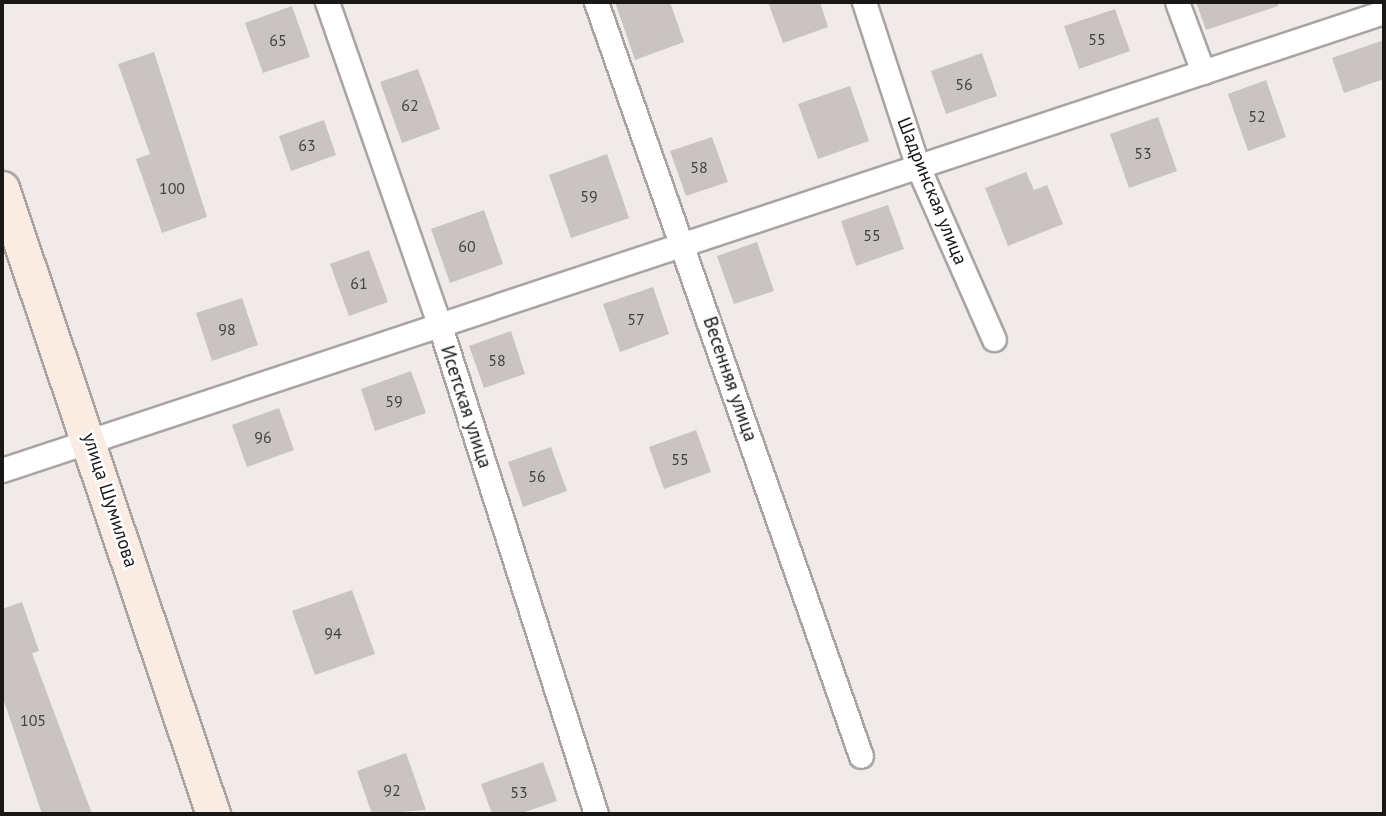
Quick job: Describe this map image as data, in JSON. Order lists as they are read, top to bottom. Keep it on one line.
{"streets":{"street":["Шадринская улица","Весенняя улица","Исетская улица","улица Шумилова"]},"house_numbers":["55","65","56","62","52","63","53","58","100","59","55","60","61","57","98","58","59","96","55","56","94","105","92","53"]}
